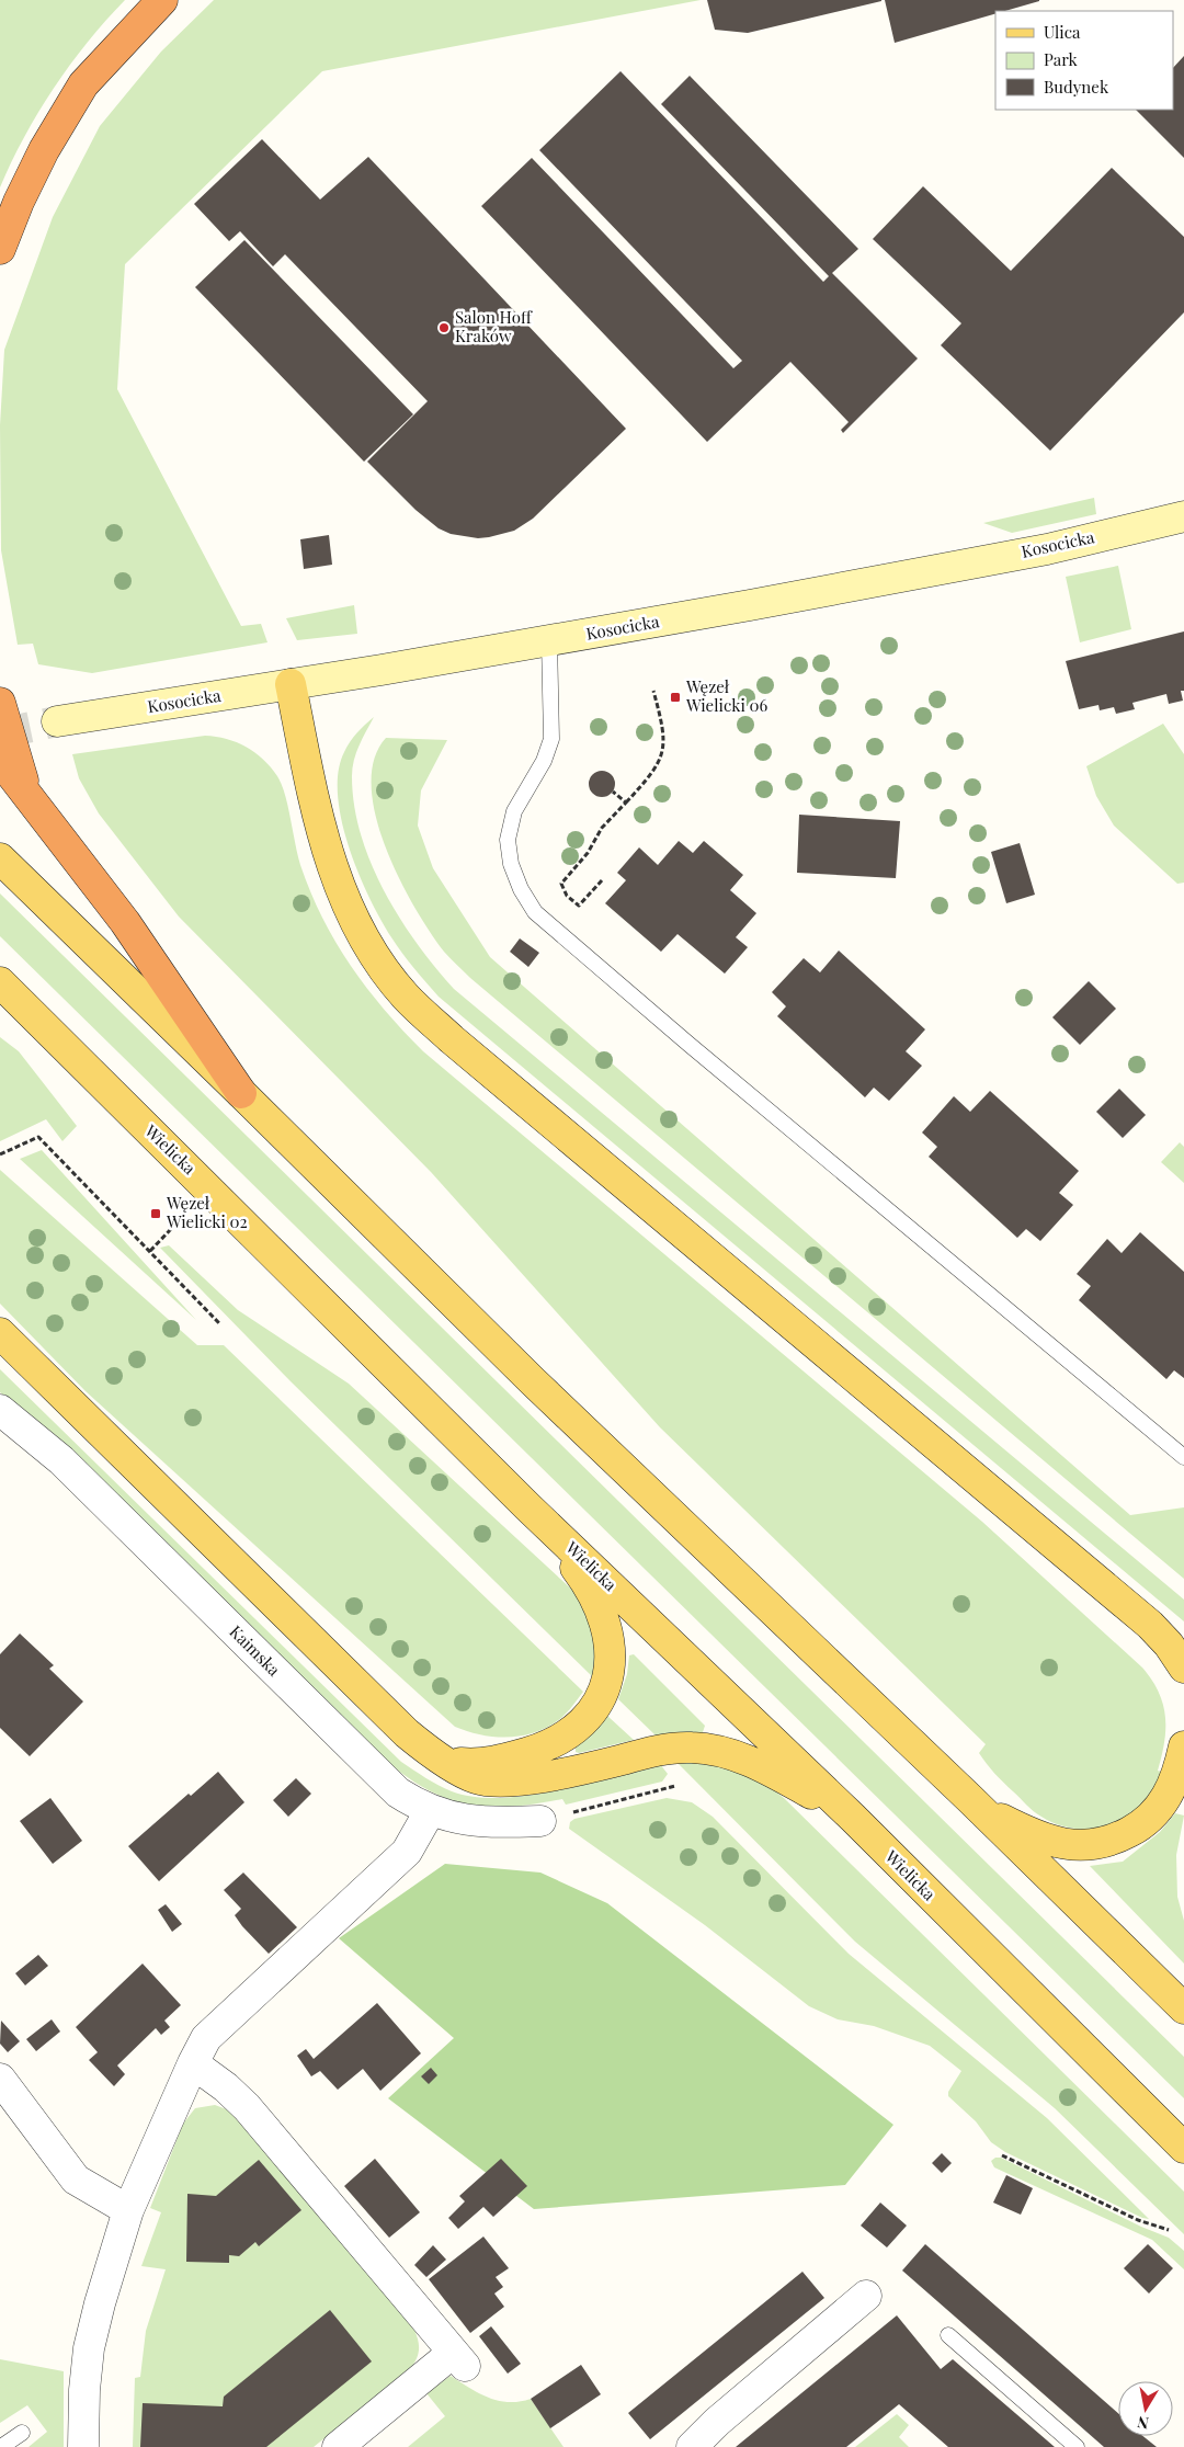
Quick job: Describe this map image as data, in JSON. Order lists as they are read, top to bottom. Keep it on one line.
{"streets":{"main road":["Wielicka"],"street":["Kosocicka","Kaimska"]},"places":{"other":["Salon Hoff Kraków"],"transit":["Węzeł Wielicki 06","Węzeł Wielicki 02"]},"legend":["Ulica","Park","Budynek"],"north":"bottom"}
